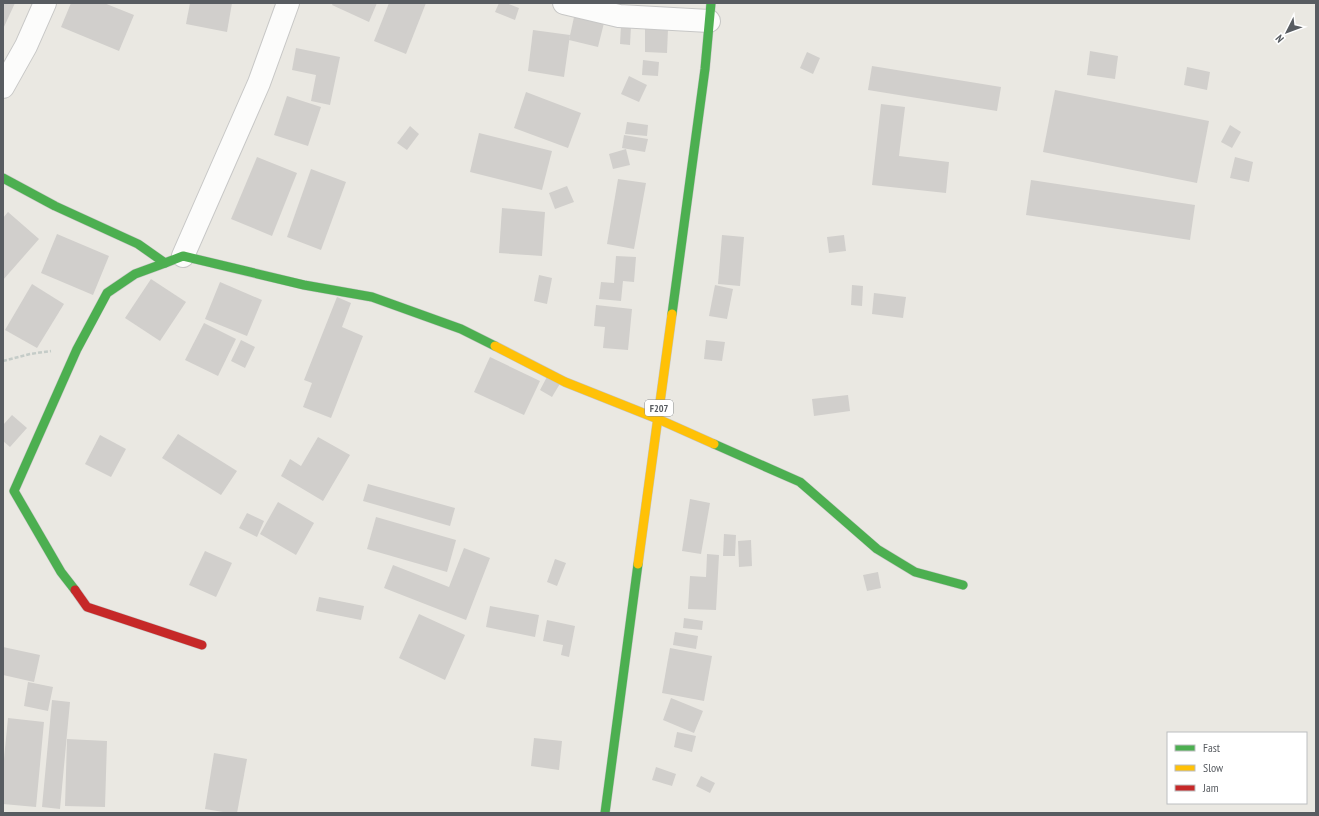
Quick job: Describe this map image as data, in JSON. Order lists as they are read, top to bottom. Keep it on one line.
{"streets":{"street":["F207"]},"legend":["Fast","Slow","Jam"],"north":"bottom left"}
